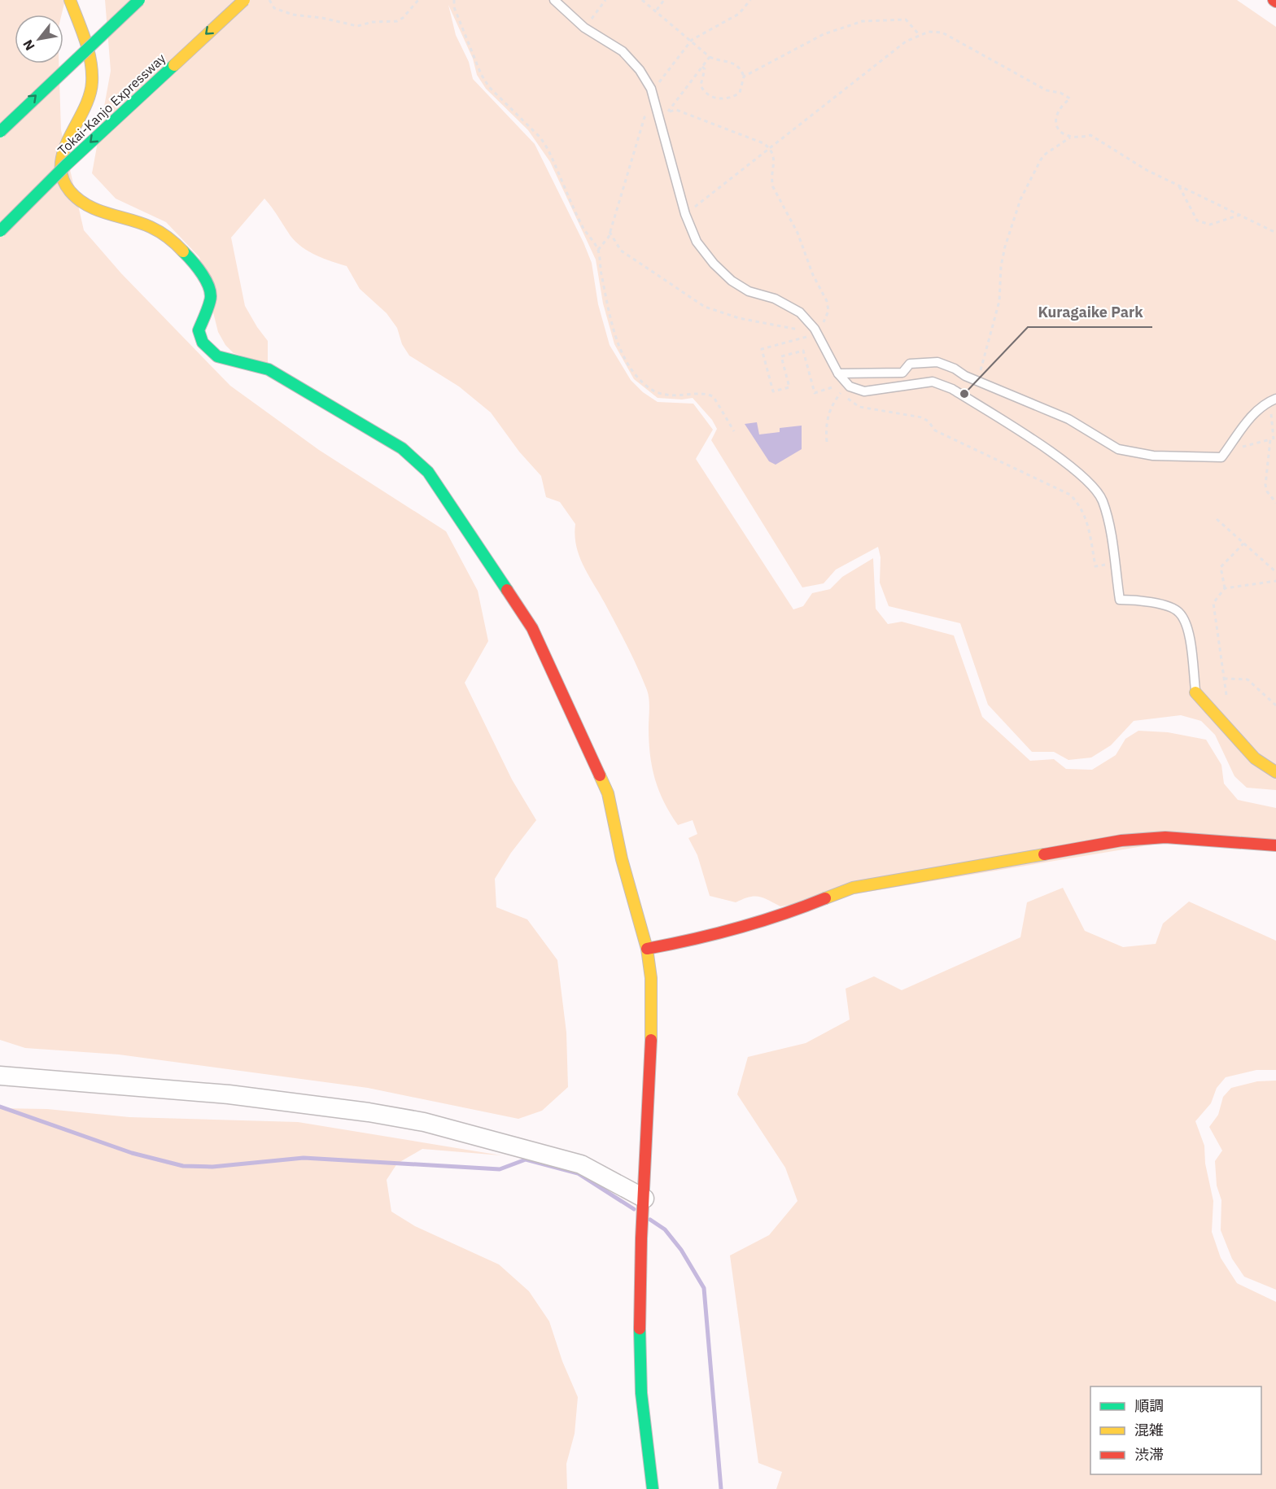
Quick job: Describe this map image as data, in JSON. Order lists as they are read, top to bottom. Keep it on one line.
{"streets":{"main road":["Tokai-Kanjo Expressway"]},"places":["Kuragaike Park"],"legend":["順調","混雑","渋滞"],"north":"bottom left"}
